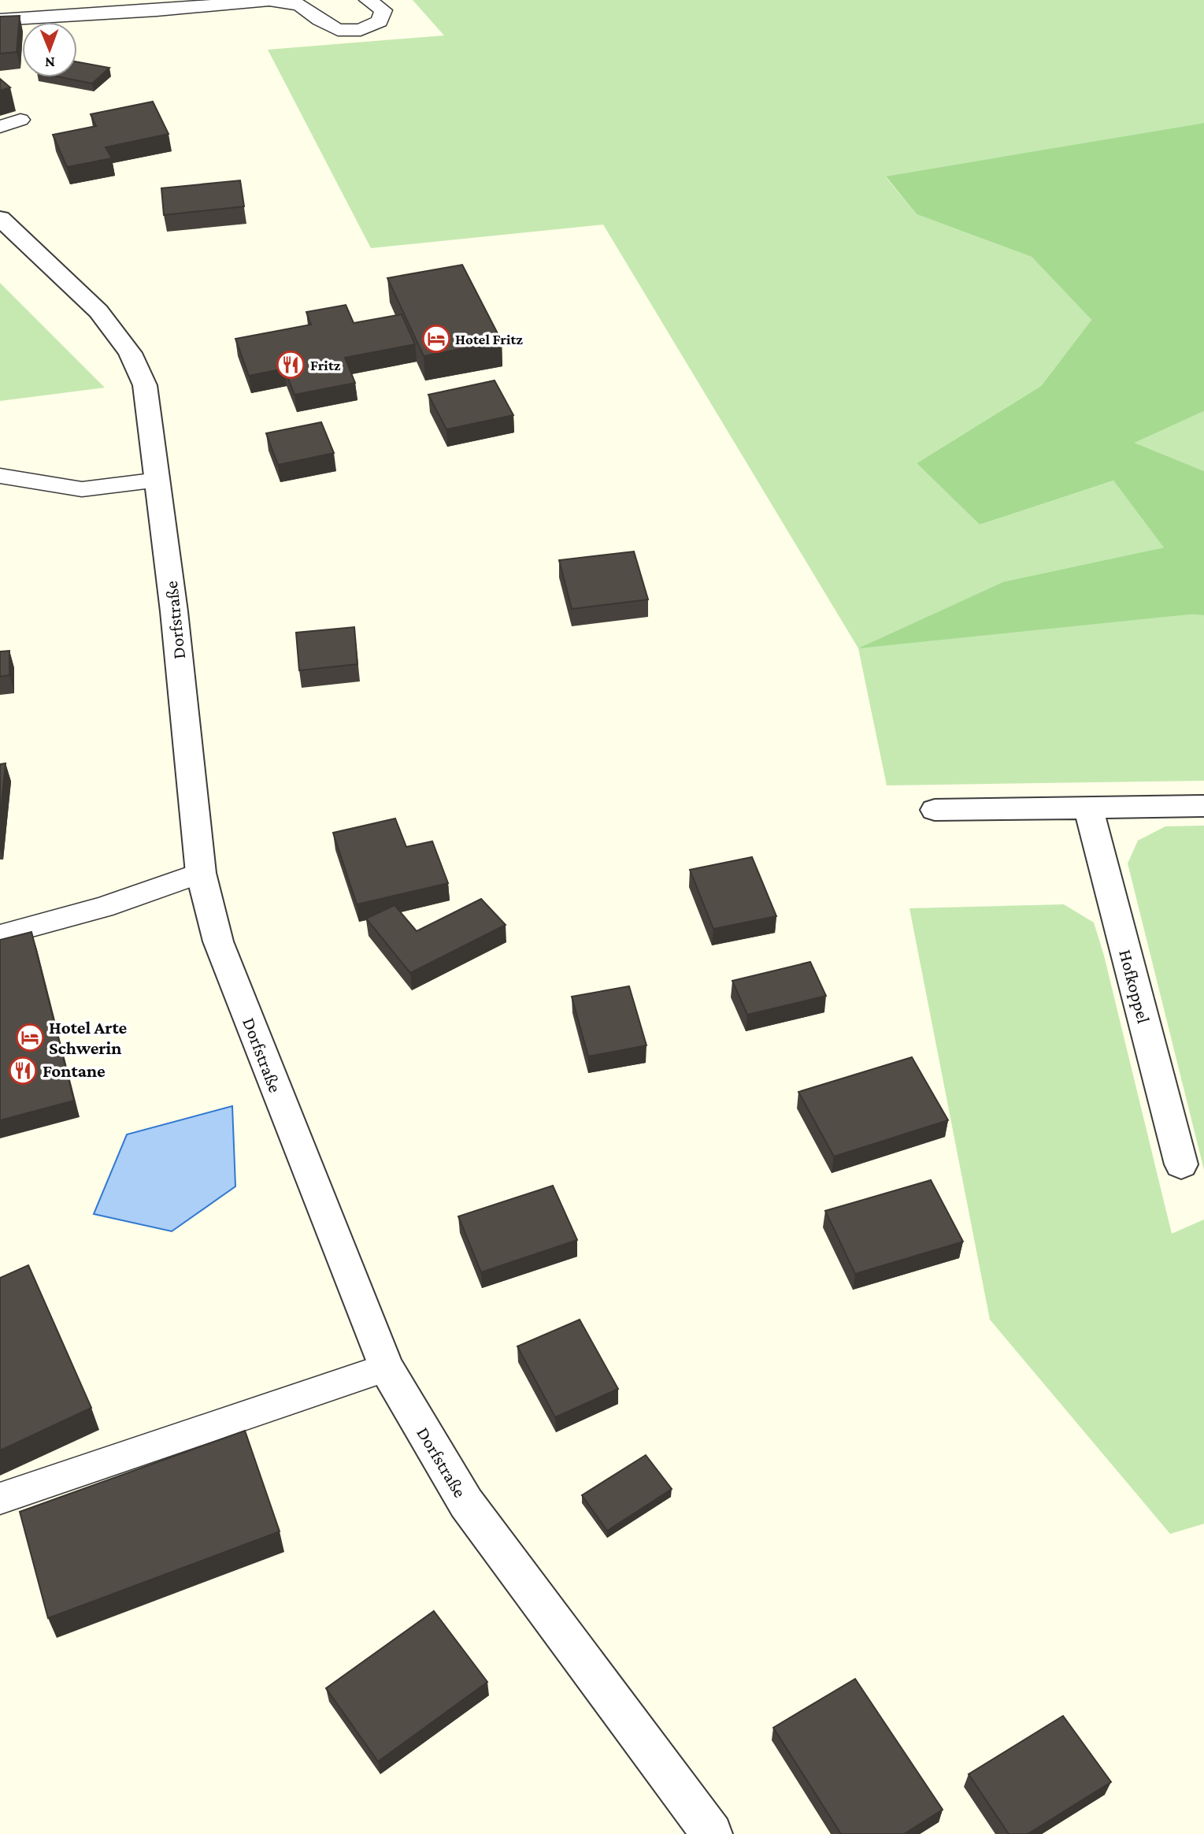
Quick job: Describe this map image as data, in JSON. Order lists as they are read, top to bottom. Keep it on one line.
{"streets":{"street":["Dorfstraße","Hofkoppel"]},"places":{"hotel":["Hotel Fritz","Hotel Arte Schwerin"],"restaurant":["Fritz","Fontane"]},"north":"bottom"}
